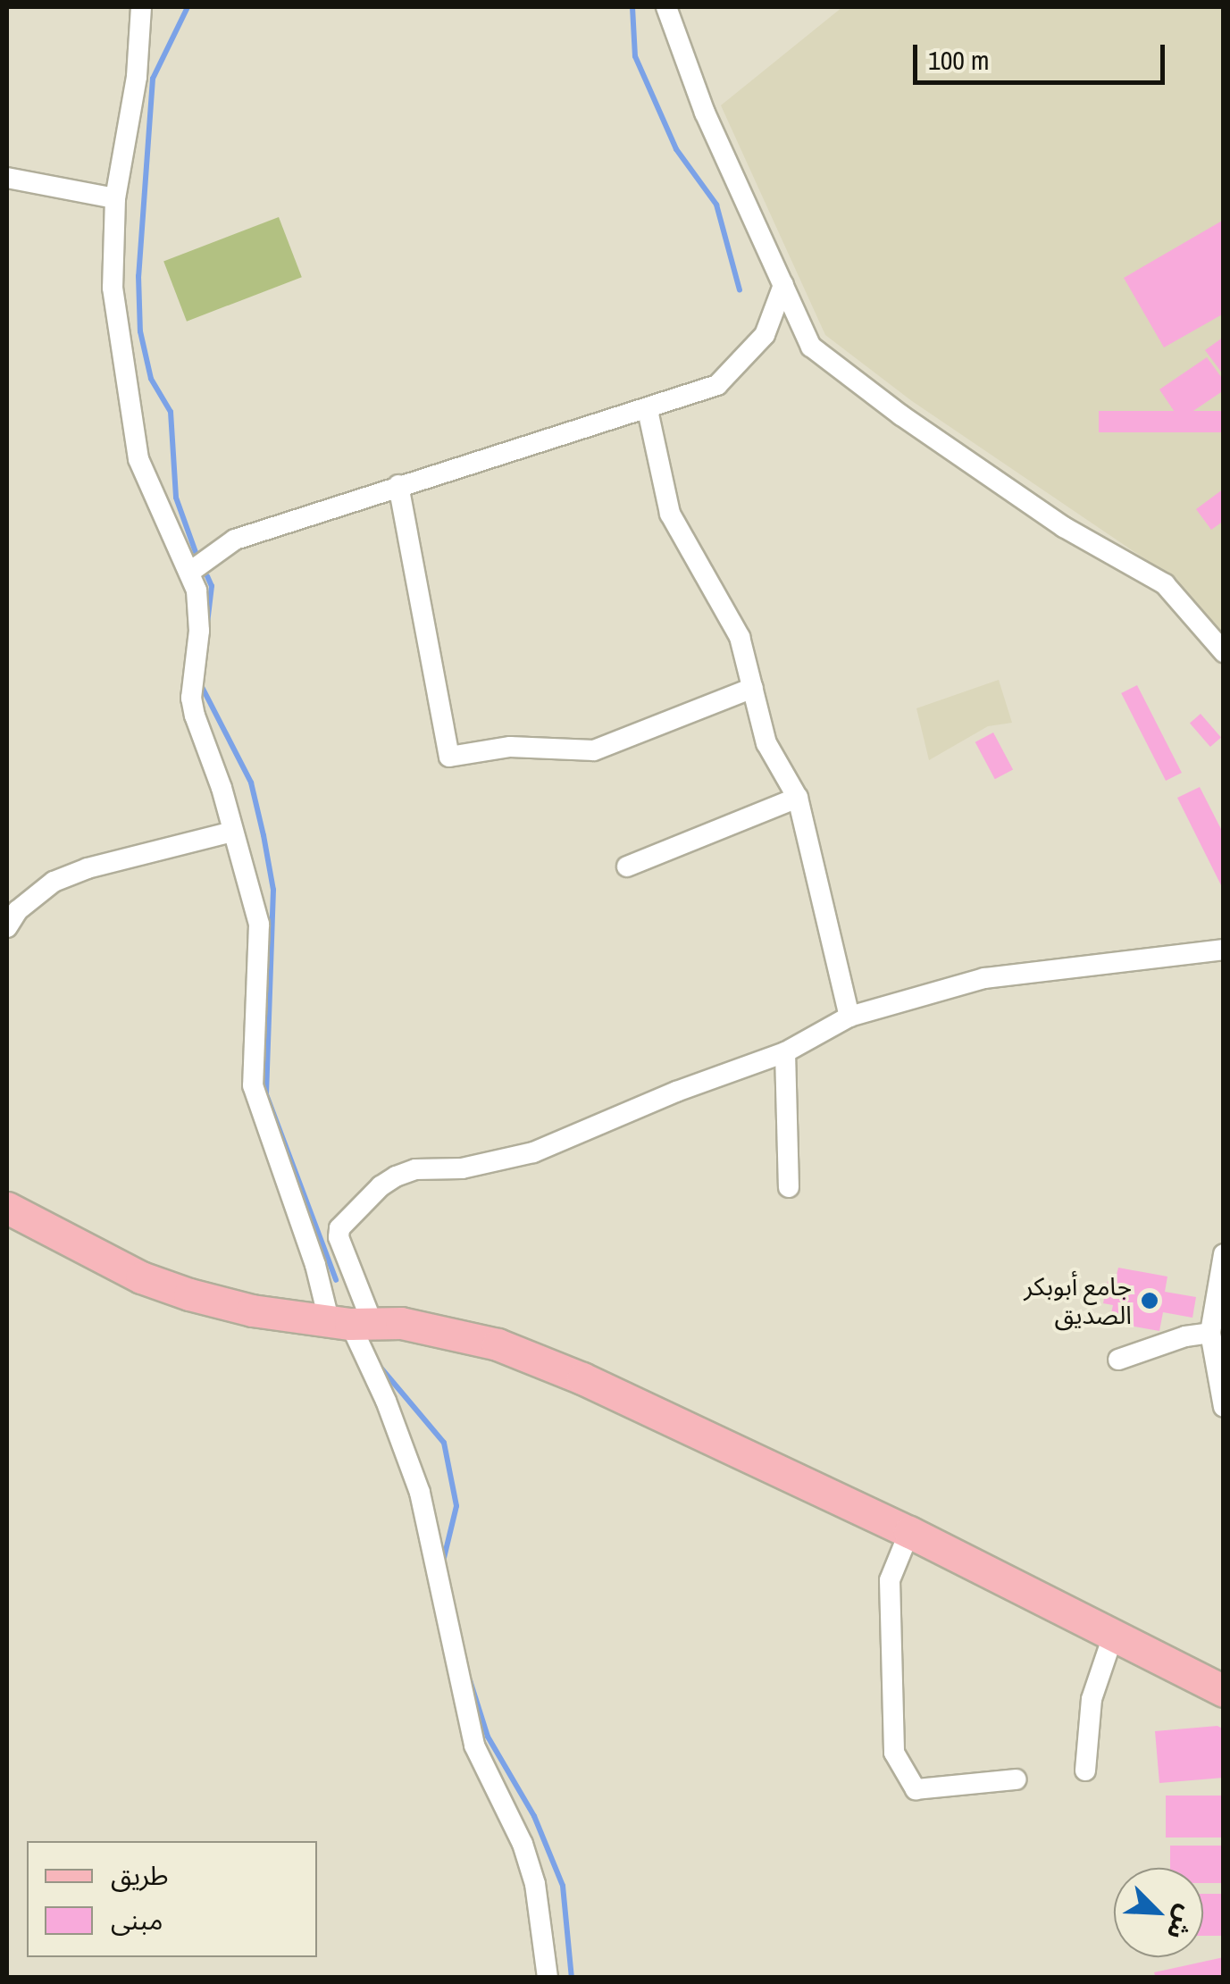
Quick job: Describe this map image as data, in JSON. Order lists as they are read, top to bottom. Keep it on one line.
{"places":["جامع أبوبكر الصديق"],"legend":["طريق","مبنى"],"scale_bar":"100 m","north":"bottom right"}
